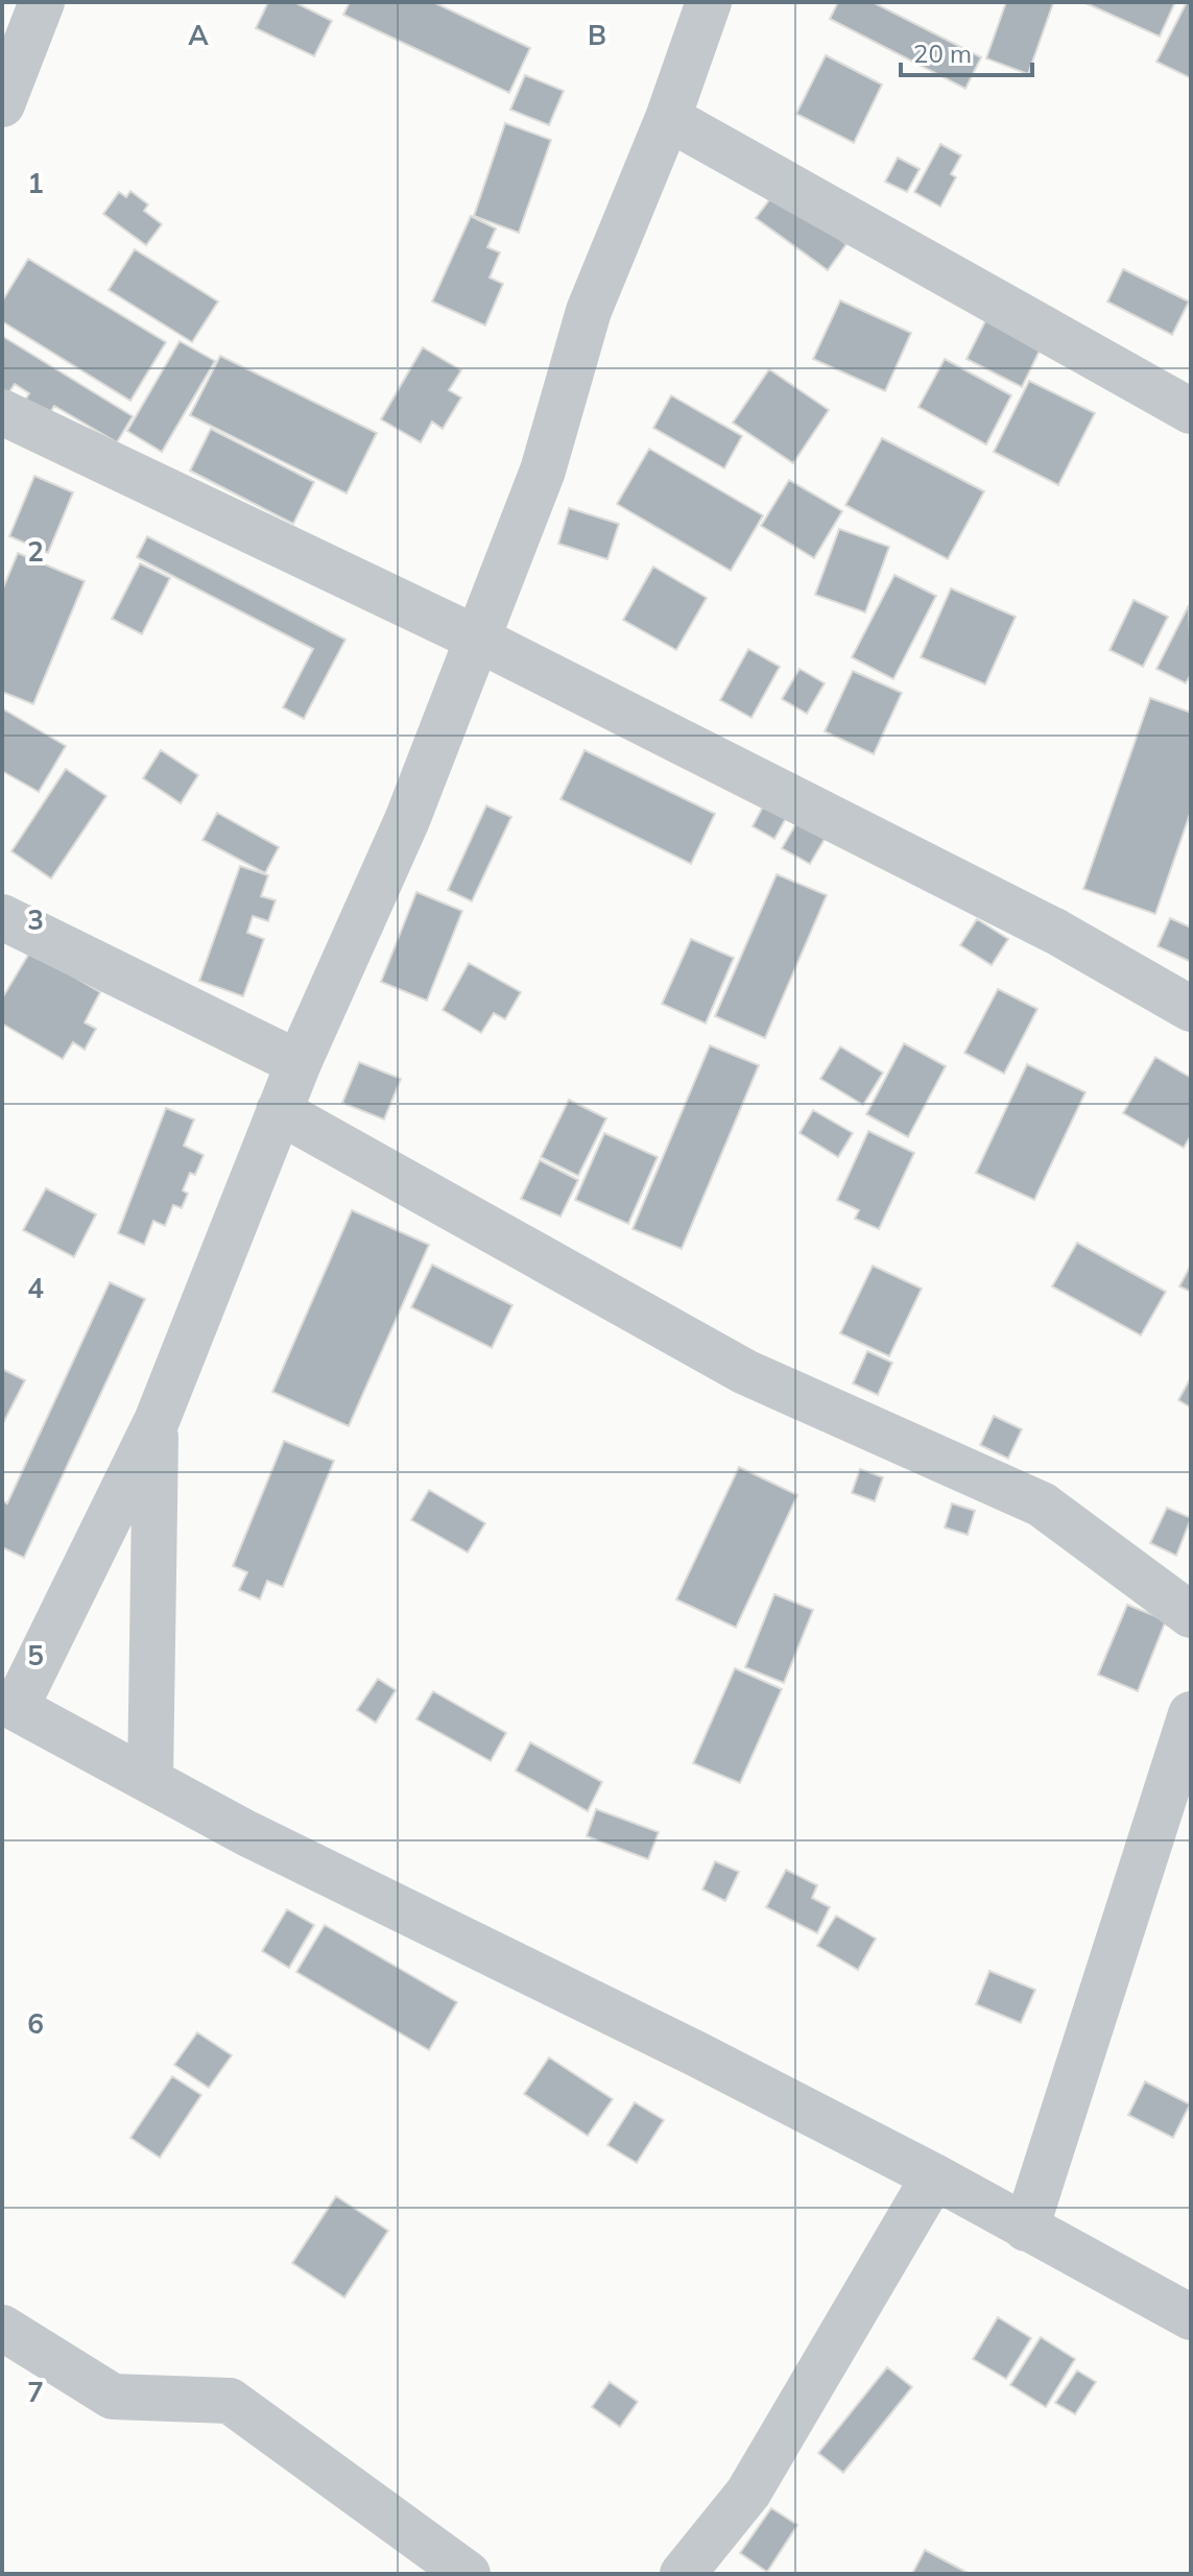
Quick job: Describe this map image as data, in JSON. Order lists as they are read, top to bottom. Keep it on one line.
{"scale_bar":"20 m","grid":{"columns":["A","B"],"rows":["1","2","3","4","5","6","7"]}}
